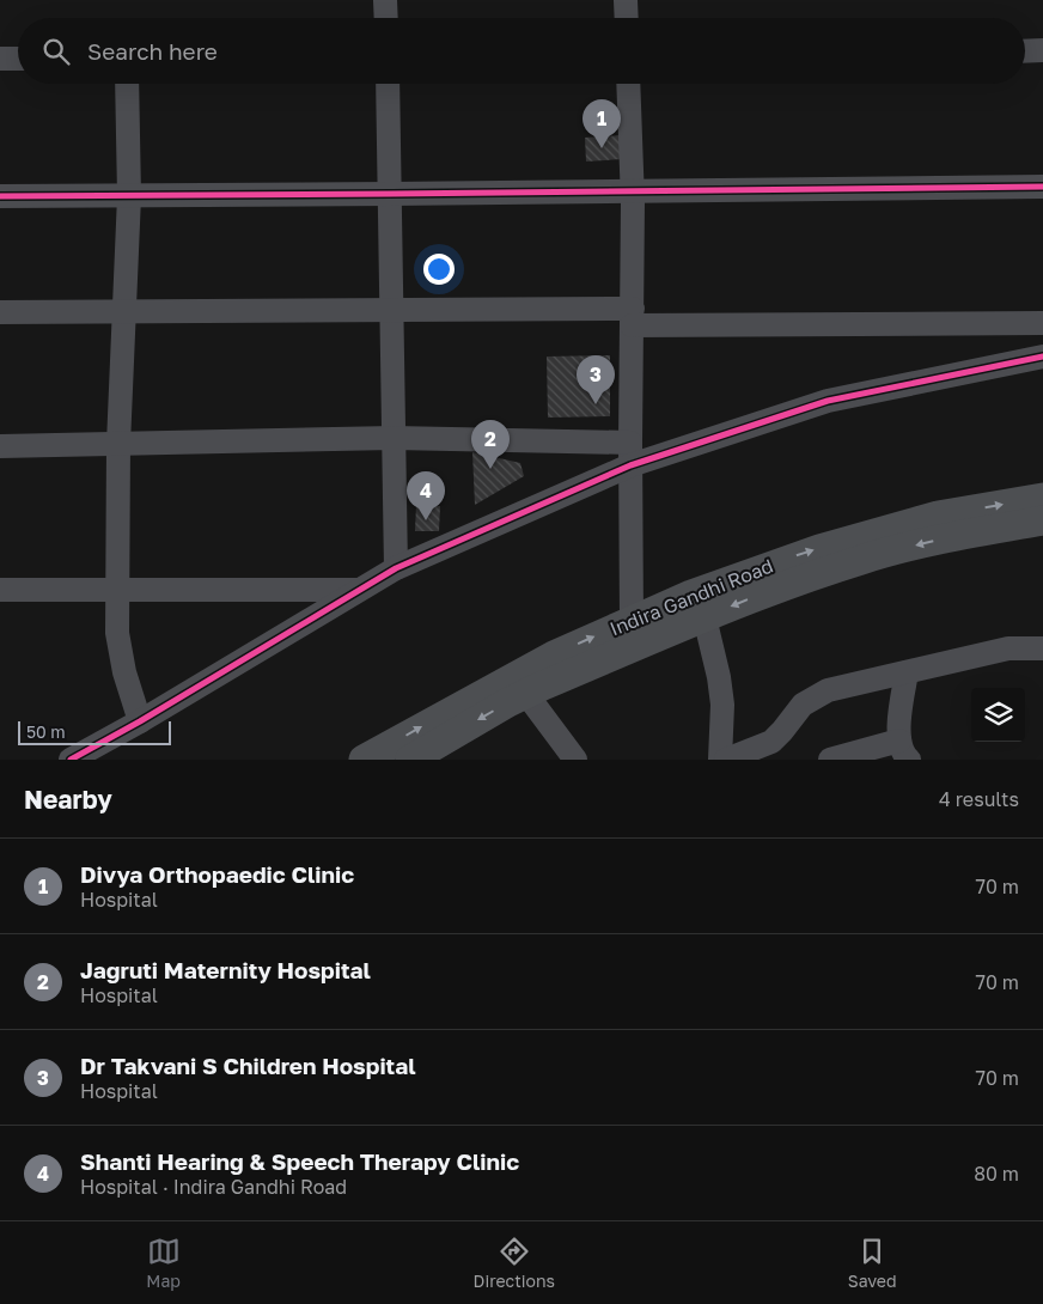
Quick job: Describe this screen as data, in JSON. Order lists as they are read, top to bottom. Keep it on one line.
{"streets":{"main road":["Indira Gandhi Road"]},"scale_bar":"50 m","page":{"search":"Search here","pins":["1","3","2","4"],"scale":"50 m","heading":["Nearby","4 results"],"list":[{"mark":"1","name":"Divya Orthopaedic Clinic","note":"Hospital","value":"70 m"},{"mark":"2","name":"Jagruti Maternity Hospital","note":"Hospital","value":"70 m"},{"mark":"3","name":"Dr Takvani S Children Hospital","note":"Hospital","value":"70 m"},{"mark":"4","name":"Shanti Hearing & Speech Therapy Clinic","note":"Hospital · Indira Gandhi Road","value":"80 m"}],"nav":["Map","Directions","Saved"]}}
